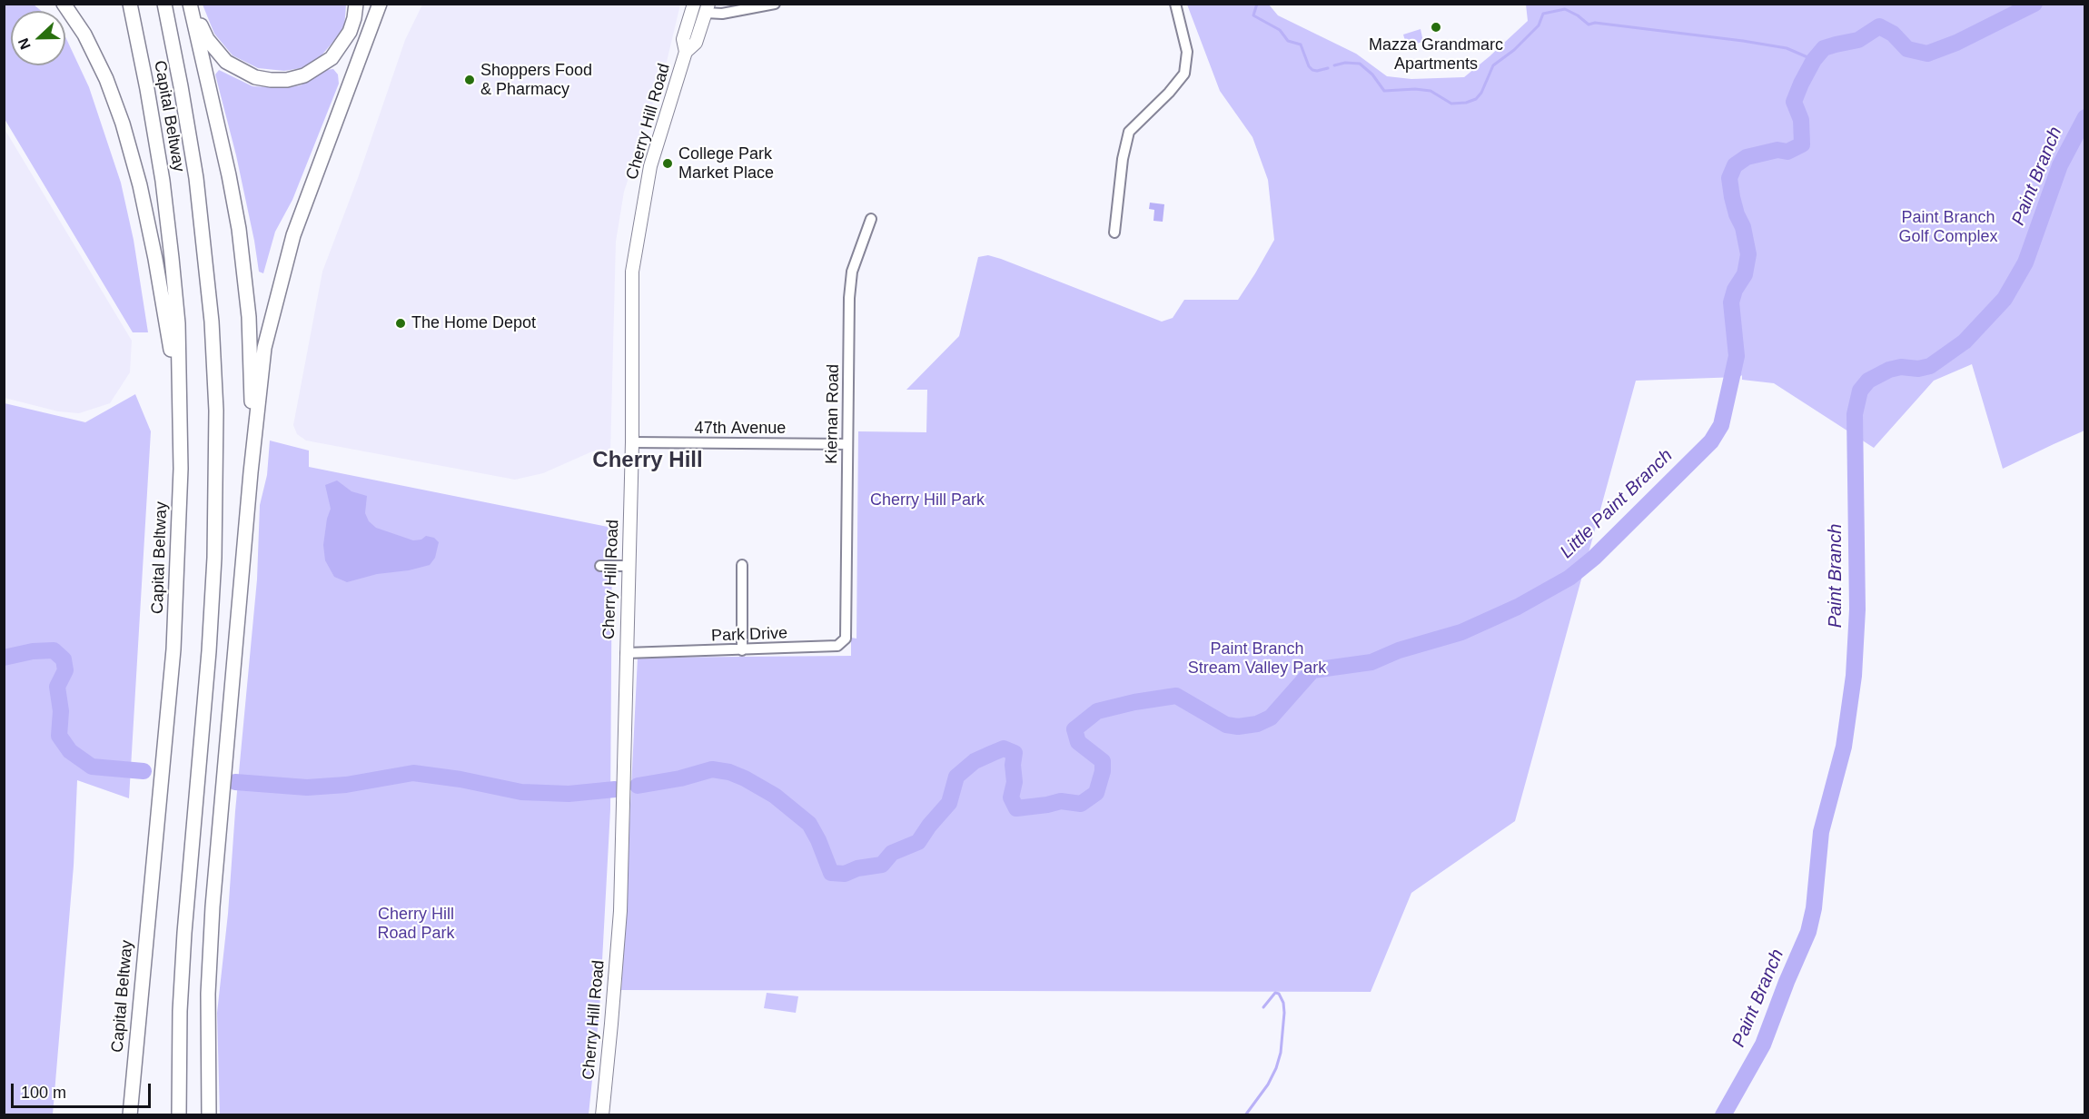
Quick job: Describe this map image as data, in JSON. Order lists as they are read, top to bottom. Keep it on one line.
{"streets":{"highway":["Capital Beltway"],"main road":["Cherry Hill Road"],"street":["Kiernan Road","47th Avenue","Park Drive"]},"crossings":[["Cherry Hill Road","47th Avenue"],["Cherry Hill Road","Park Drive"],["Kiernan Road","47th Avenue"],["Kiernan Road","Park Drive"]],"districts":["Cherry Hill"],"water":["Paint Branch","Little Paint Branch"],"parks":["Paint Branch Golf Complex","Cherry Hill Park","Paint Branch Stream Valley Park","Cherry Hill Road Park"],"places":["Mazza Grandmarc Apartments","Shoppers Food & Pharmacy","College Park Market Place","The Home Depot"],"scale_bar":"100 m","north":"left"}
